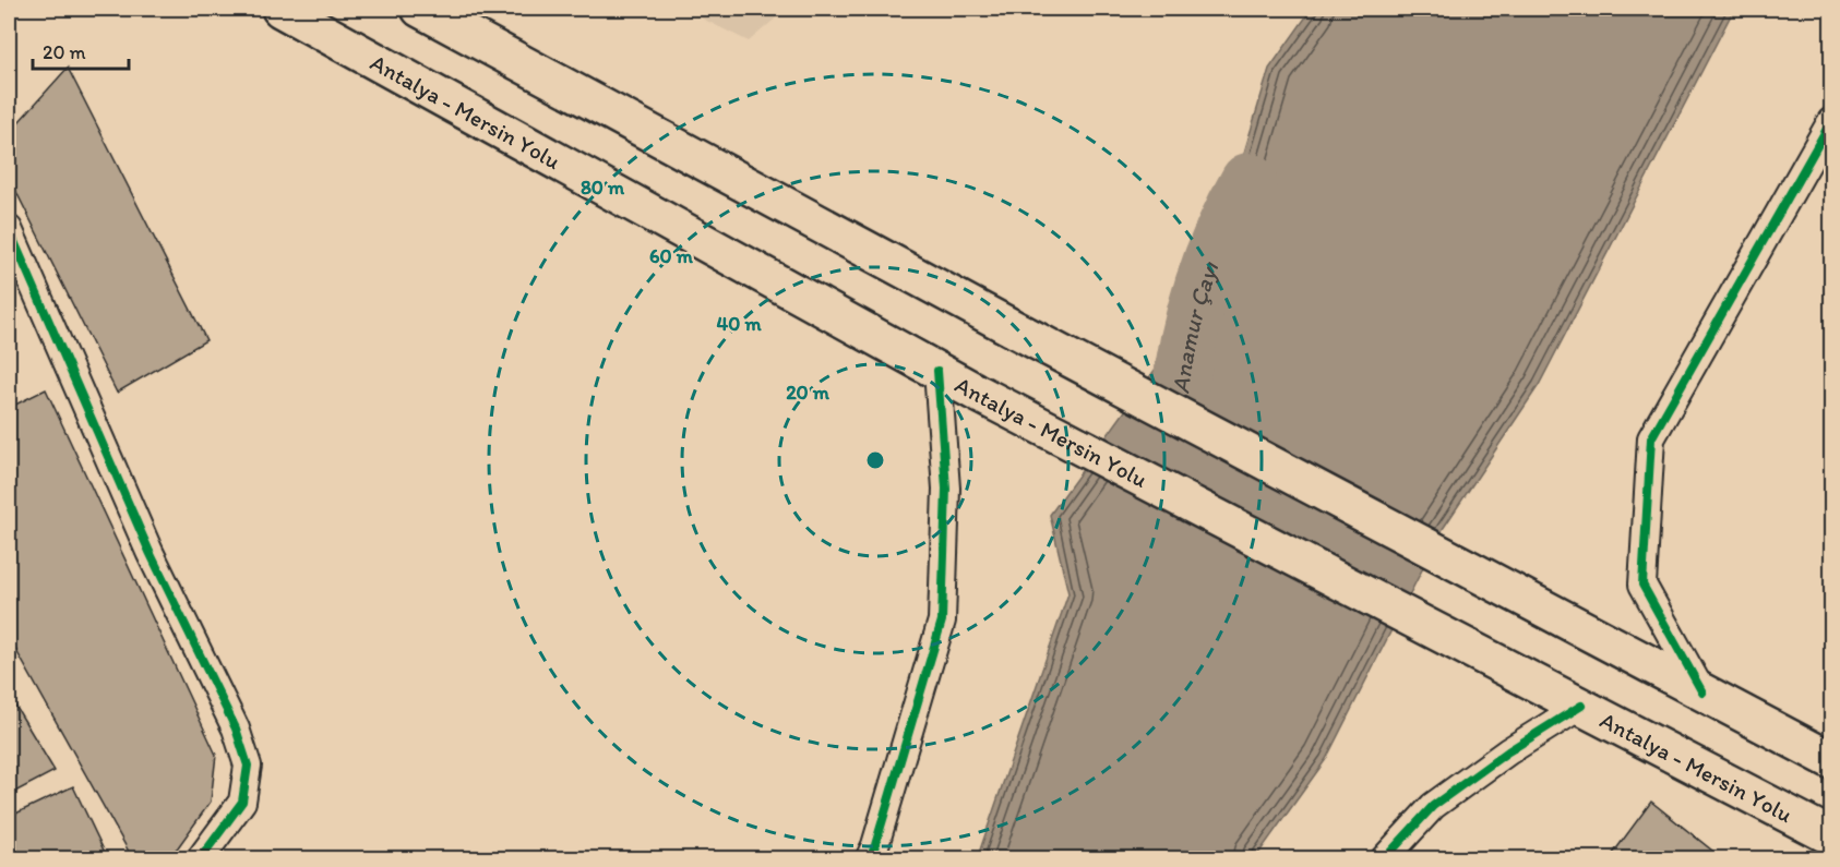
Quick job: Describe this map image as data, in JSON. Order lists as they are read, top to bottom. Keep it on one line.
{"streets":{"highway":["Antalya - Mersin Yolu"]},"water":["Anamur Çayı"],"scale_bar":"20 m","rings":["80 m","60 m","40 m","20 m"]}
